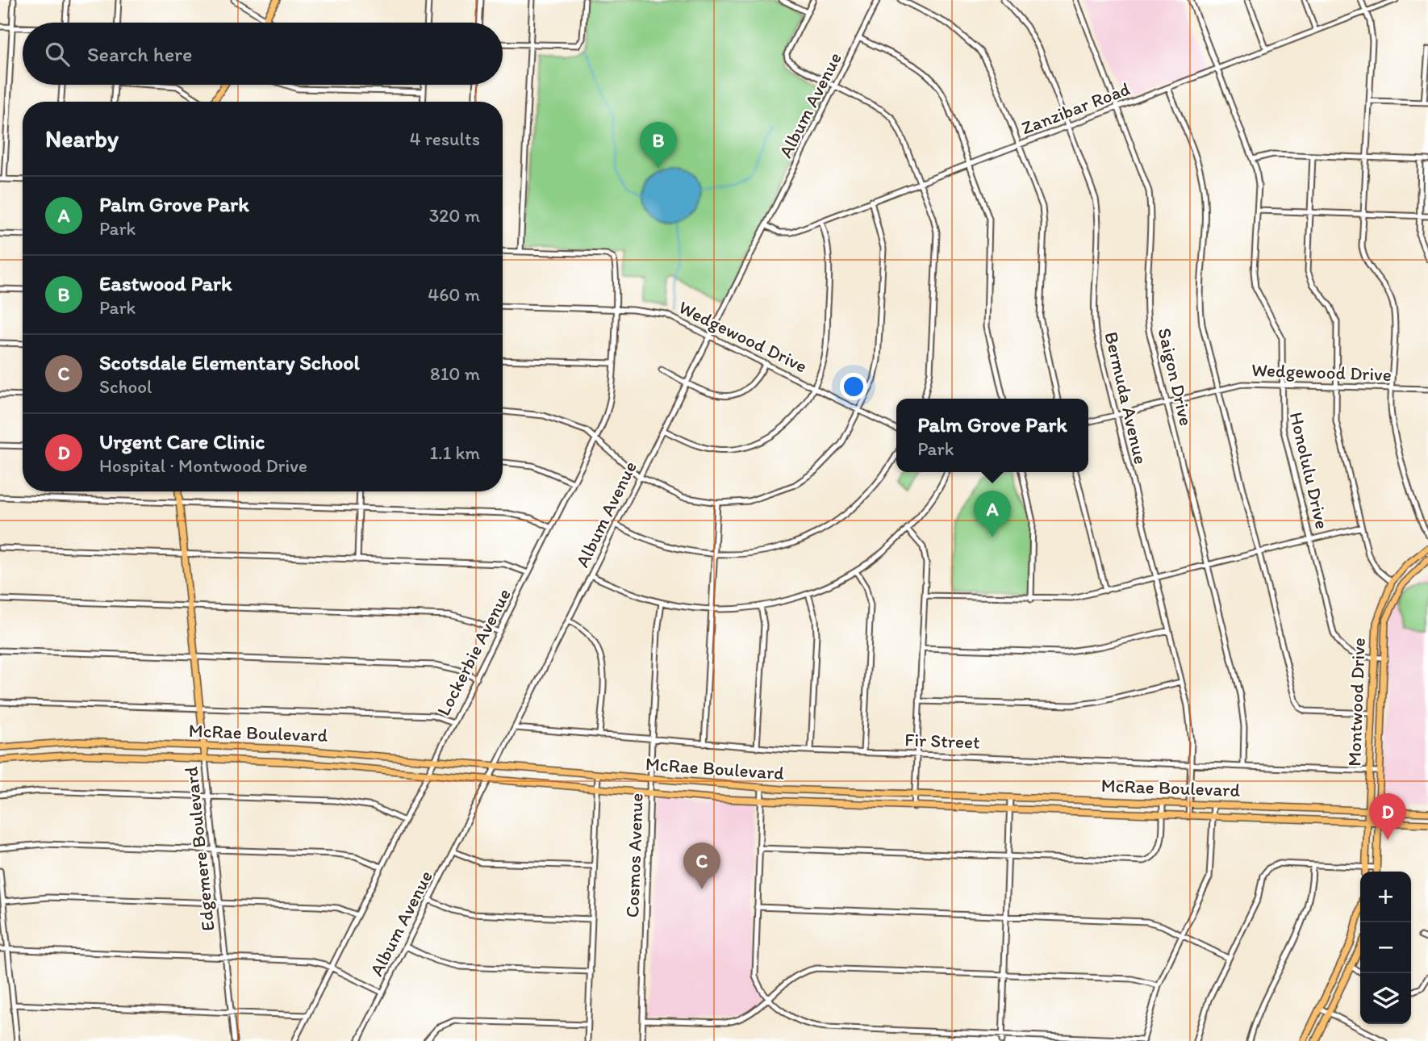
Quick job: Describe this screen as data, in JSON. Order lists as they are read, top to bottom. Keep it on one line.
{"streets":{"main road":["Montwood Drive","McRae Boulevard","Edgemere Boulevard"],"street":["Album Avenue","Zanzibar Road","Wedgewood Drive","Saigon Drive","Bermuda Avenue","Honolulu Drive","Lockerbie Avenue","Fir Street","Cosmos Avenue"]},"crossings":[["Album Avenue","Zanzibar Road"],["Album Avenue","Wedgewood Drive"],["Album Avenue","McRae Boulevard"],["Album Avenue","Fir Street"],["Zanzibar Road","Saigon Drive"],["Zanzibar Road","Bermuda Avenue"],["Zanzibar Road","Honolulu Drive"],["Wedgewood Drive","Saigon Drive"],["Wedgewood Drive","Bermuda Avenue"],["Wedgewood Drive","Honolulu Drive"],["Wedgewood Drive","Lockerbie Avenue"],["Saigon Drive","Fir Street"],["Bermuda Avenue","McRae Boulevard"],["Bermuda Avenue","Fir Street"],["Honolulu Drive","Montwood Drive"],["Lockerbie Avenue","McRae Boulevard"],["Montwood Drive","McRae Boulevard"],["Montwood Drive","Fir Street"],["McRae Boulevard","Edgemere Boulevard"],["McRae Boulevard","Cosmos Avenue"],["Fir Street","Cosmos Avenue"]],"page":{"search":"Search here","heading":["Nearby","4 results"],"pins":["B","A","D","C"],"list":[{"mark":"A","name":"Palm Grove Park","note":"Park","value":"320 m"},{"mark":"B","name":"Eastwood Park","note":"Park","value":"460 m"},{"mark":"C","name":"Scotsdale Elementary School","note":"School","value":"810 m"},{"mark":"D","name":"Urgent Care Clinic","note":"Hospital · Montwood Drive","value":"1.1 km"}],"popup":["Palm Grove Park","Park"],"map_buttons":["+","−"]}}
